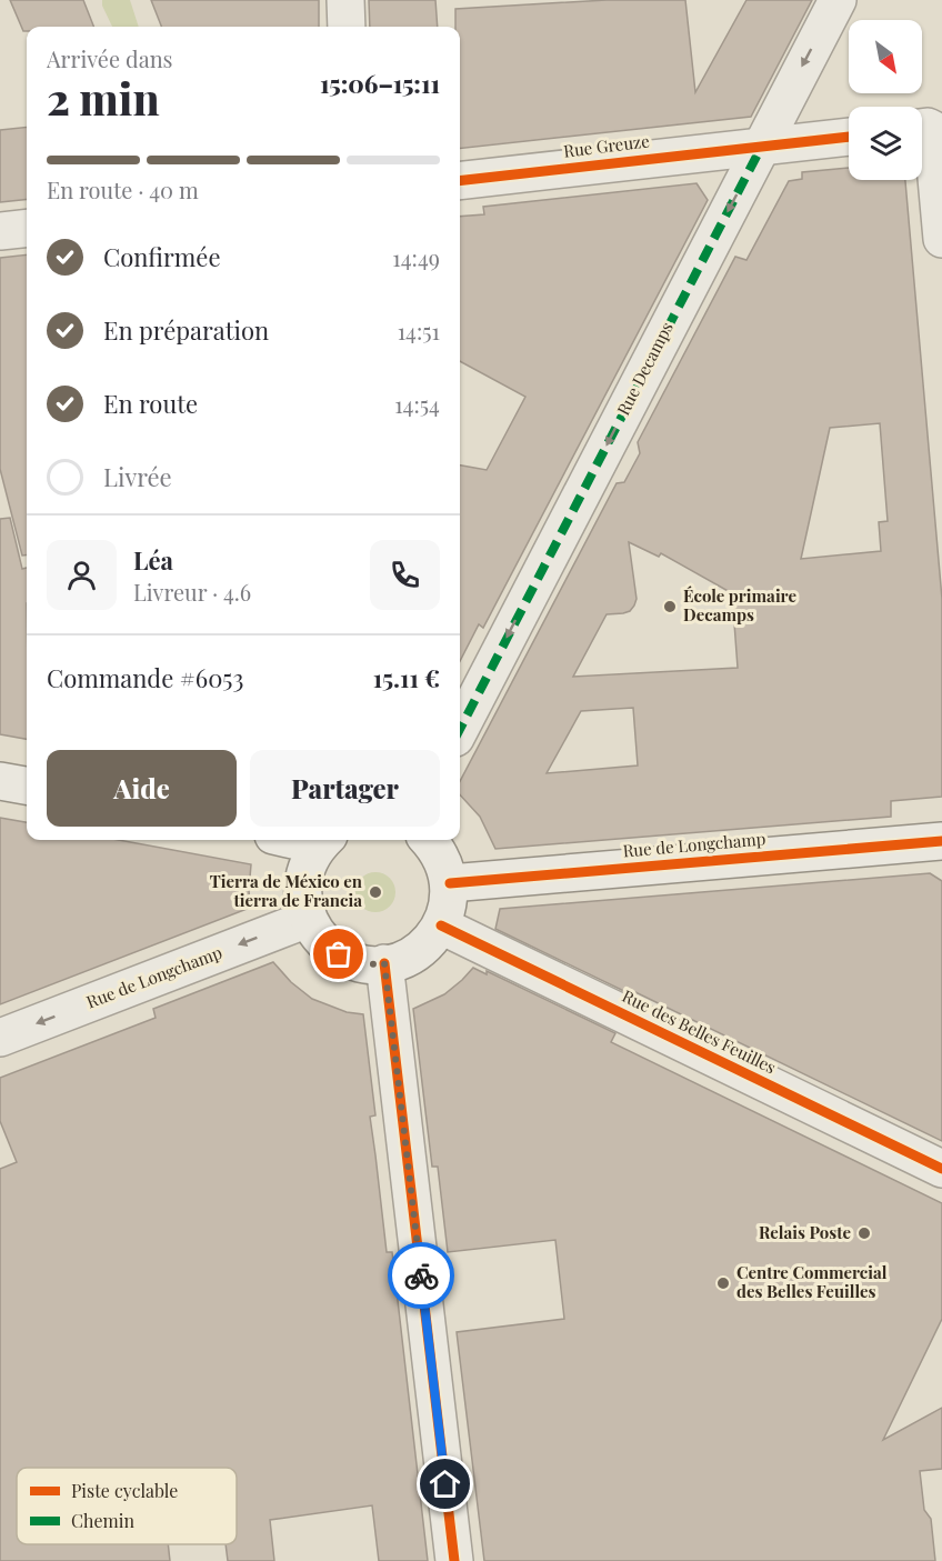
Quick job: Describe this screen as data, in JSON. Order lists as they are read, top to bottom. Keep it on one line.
{"streets":{"street":["Rue Greuze","Rue Decamps","Rue de Longchamp","Rue des Belles Feuilles"]},"crossings":[["Rue Greuze","Rue Decamps"]],"one_way":["Rue Decamps","Rue de Longchamp"],"places":["École primaire Decamps","Tierra de México en tierra de Francia","Relais Poste","Centre Commercial des Belles Feuilles"],"legend":["Piste cyclable","Chemin"],"north":"bottom right","page":{"heading":["2 min","Arrivée dans","15:06–15:11"],"panel":["Léa","Livreur · 4.6","Commande #6053","15.11 €"],"bar":"En route · 40 m","list":[["Confirmée","14:49"],["En préparation","14:51"],["En route","14:54"],"Livrée"],"buttons":["Aide","Partager"]}}
